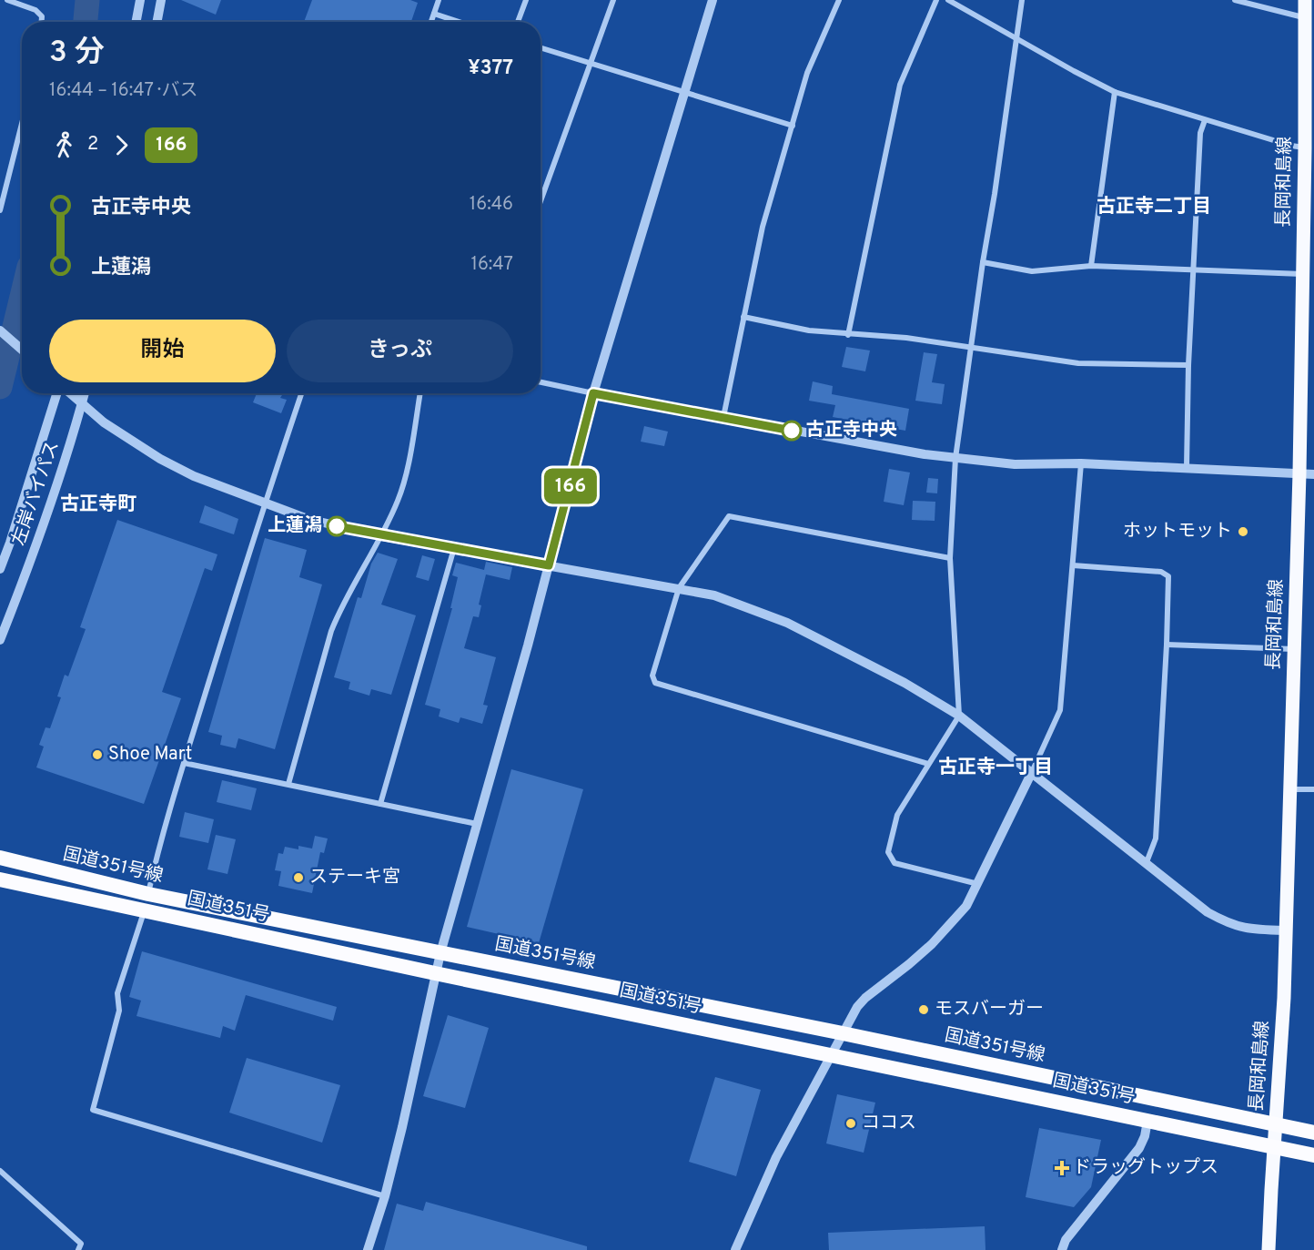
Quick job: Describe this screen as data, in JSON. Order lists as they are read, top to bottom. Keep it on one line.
{"streets":{"highway":["国道351号線","国道351号"],"main road":["長岡和島線"],"street":["左岸バイパス"]},"crossings":[["長岡和島線","国道351号線"],["長岡和島線","国道351号"]],"districts":["古正寺二丁目","古正寺町","古正寺一丁目"],"places":{"other":["古正寺中央","上蓮潟","ホットモット","Shoe Mart","ステーキ宮","モスバーガー","ココス"],"health":["ドラッグトップス"]},"lines":["bus line 166"],"page":{"on_map":"166","heading":["3 分","16:44 – 16:47 · バス","¥377"],"legs":["2","166"],"list":[{"name":"古正寺中央","value":"16:46"},{"name":"上蓮潟","value":"16:47"}],"buttons":["開始","きっぷ"]}}
